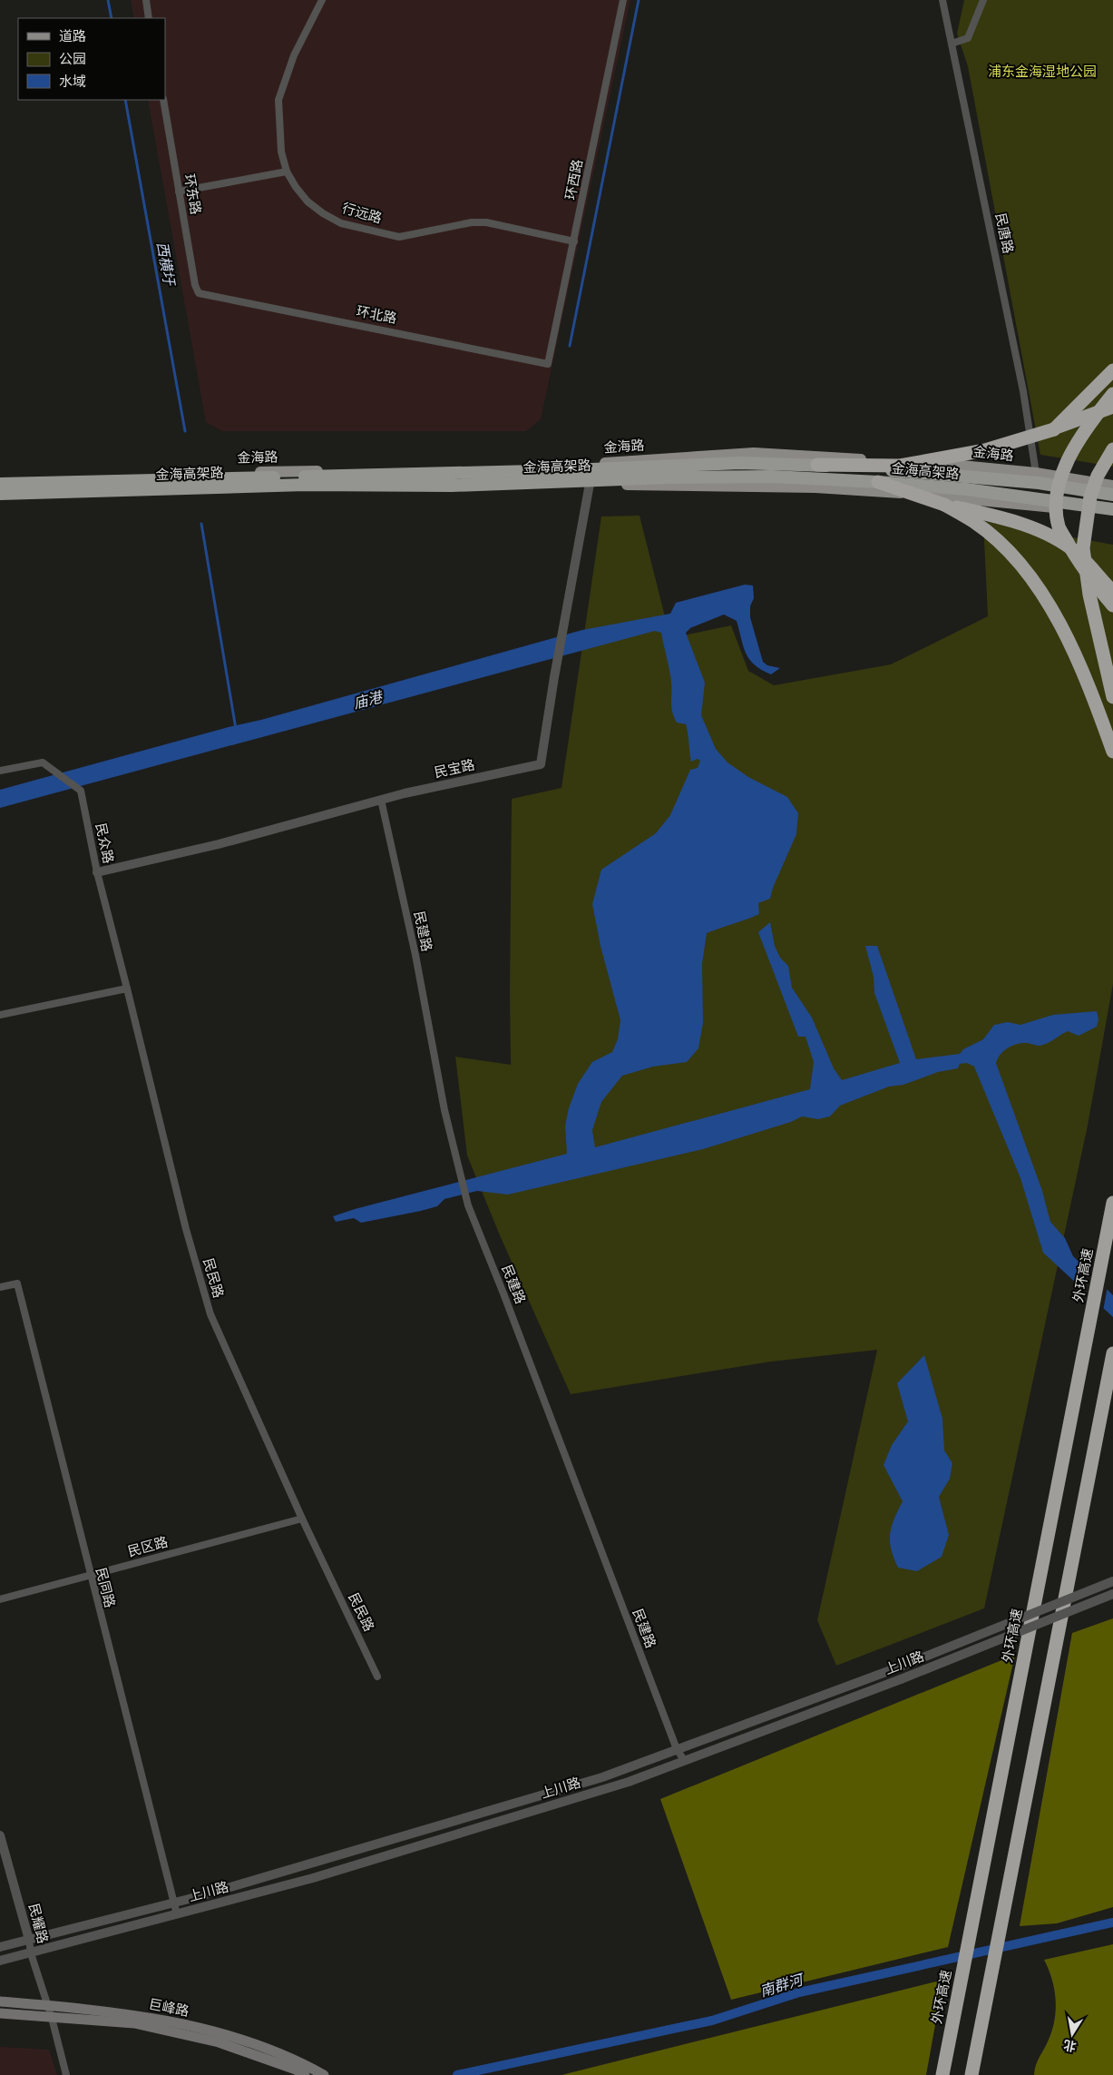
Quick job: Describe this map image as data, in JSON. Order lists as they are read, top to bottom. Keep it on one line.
{"streets":{"highway":["金海高架路","外环高速"],"main road":["金海路","巨峰路"],"street":["环西路","环东路","行远路","民唐路","环北路","民宝路","民众路","民建路","民民路","民区路","民同路","上川路","民耀路"]},"crossings":[["环西路","行远路"],["环西路","环北路"],["环东路","环北路"],["民唐路","金海路"],["民宝路","民众路"],["民宝路","民建路"],["民众路","民民路"],["民建路","上川路"],["民民路","民区路"],["民区路","民同路"],["民同路","上川路"],["上川路","民耀路"],["民耀路","巨峰路"]],"water":["西横圩","庙港","南群河"],"parks":["浦东金海湿地公园"],"legend":["道路","公园","水域"],"north":"bottom"}
